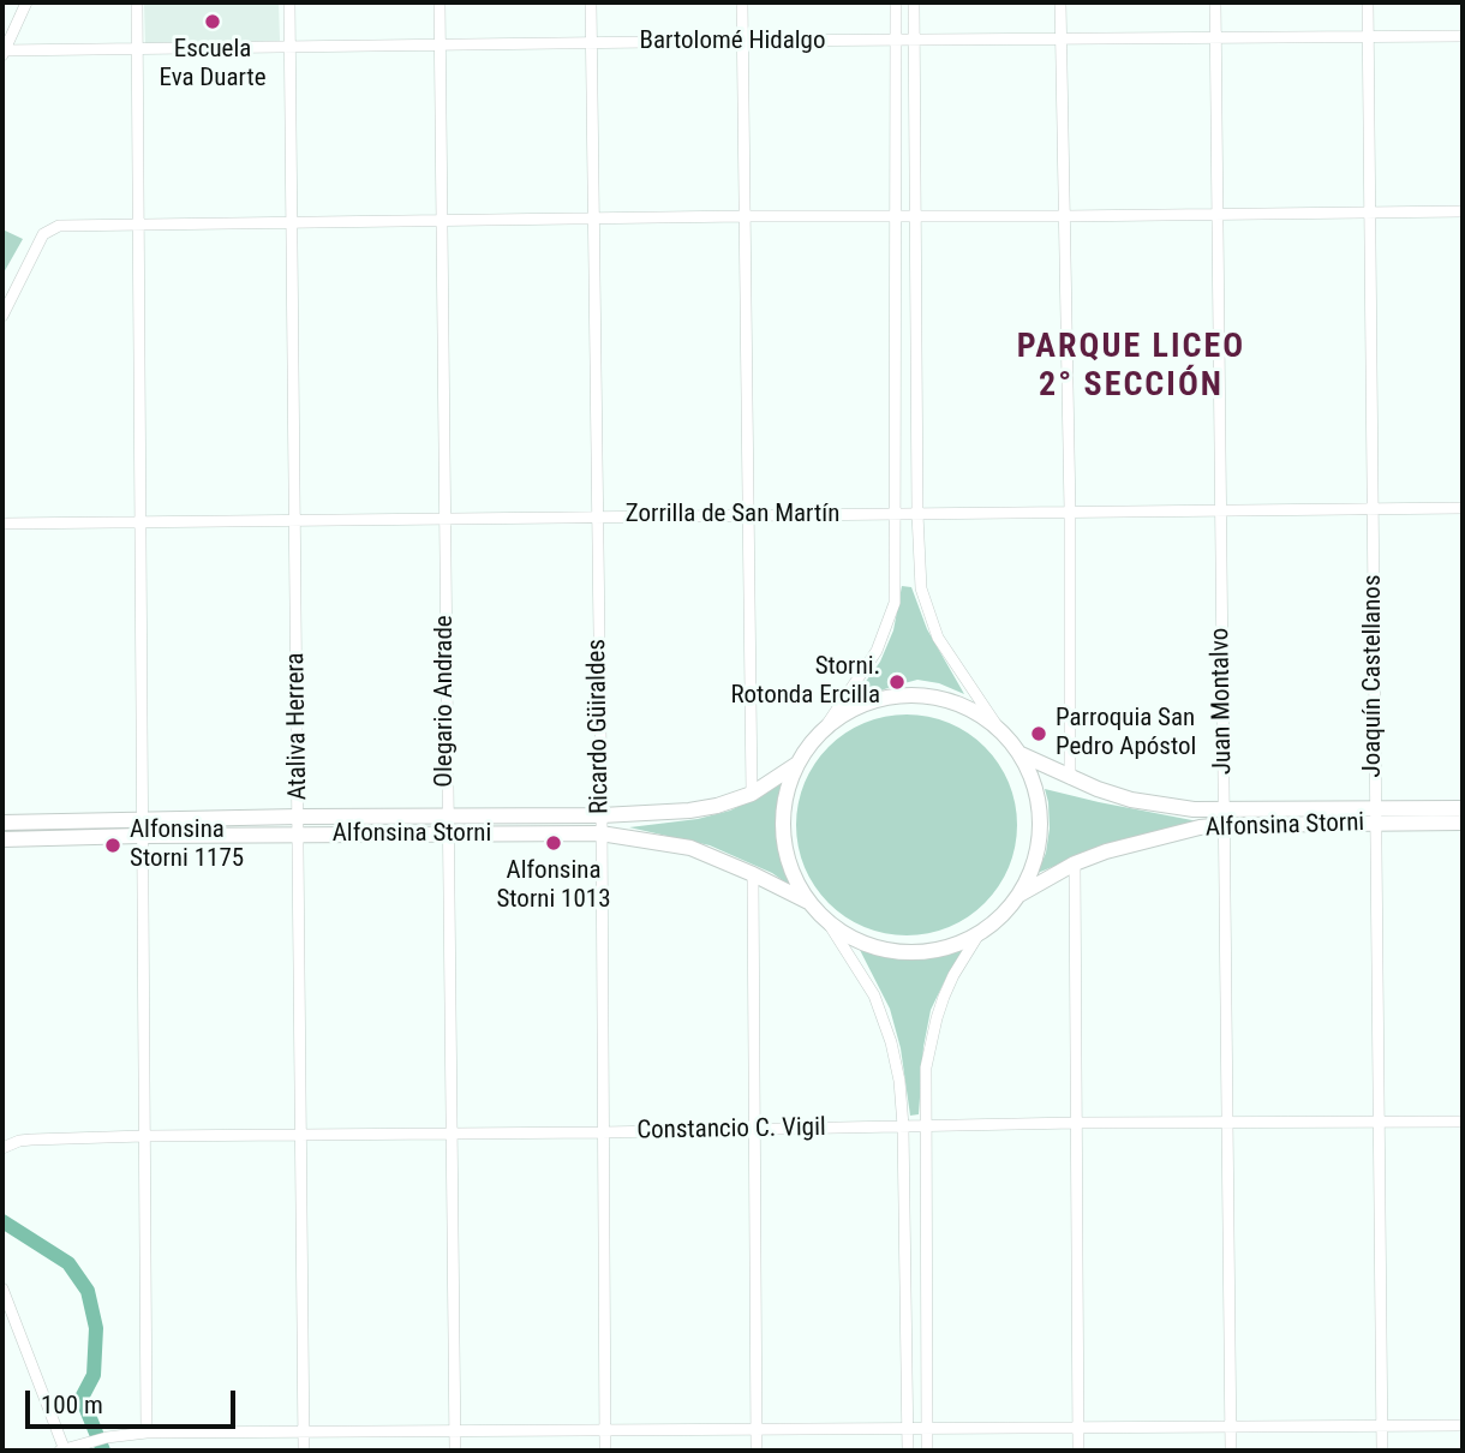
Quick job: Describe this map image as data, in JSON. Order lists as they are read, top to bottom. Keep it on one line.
{"streets":{"street":["Bartolomé Hidalgo","Zorrilla de San Martín","Joaquín Castellanos","Olegario Andrade","Juan Montalvo","Ataliva Herrera","Ricardo Güiraldes","Alfonsina Storni","Constancio C. Vigil"]},"crossings":[["Bartolomé Hidalgo","Joaquín Castellanos"],["Bartolomé Hidalgo","Olegario Andrade"],["Bartolomé Hidalgo","Juan Montalvo"],["Bartolomé Hidalgo","Ataliva Herrera"],["Bartolomé Hidalgo","Ricardo Güiraldes"],["Zorrilla de San Martín","Joaquín Castellanos"],["Zorrilla de San Martín","Olegario Andrade"],["Zorrilla de San Martín","Juan Montalvo"],["Zorrilla de San Martín","Ataliva Herrera"],["Zorrilla de San Martín","Ricardo Güiraldes"],["Joaquín Castellanos","Alfonsina Storni"],["Joaquín Castellanos","Constancio C. Vigil"],["Olegario Andrade","Alfonsina Storni"],["Olegario Andrade","Constancio C. Vigil"],["Juan Montalvo","Alfonsina Storni"],["Juan Montalvo","Constancio C. Vigil"],["Ataliva Herrera","Alfonsina Storni"],["Ataliva Herrera","Constancio C. Vigil"],["Ricardo Güiraldes","Alfonsina Storni"],["Ricardo Güiraldes","Constancio C. Vigil"]],"districts":["PARQUE LICEO 2° SECCIÓN"],"places":["Escuela Eva Duarte","Storni. Rotonda Ercilla","Parroquia San Pedro Apóstol","Alfonsina Storni 1013","Alfonsina Storni 1175"],"scale_bar":"100 m"}
